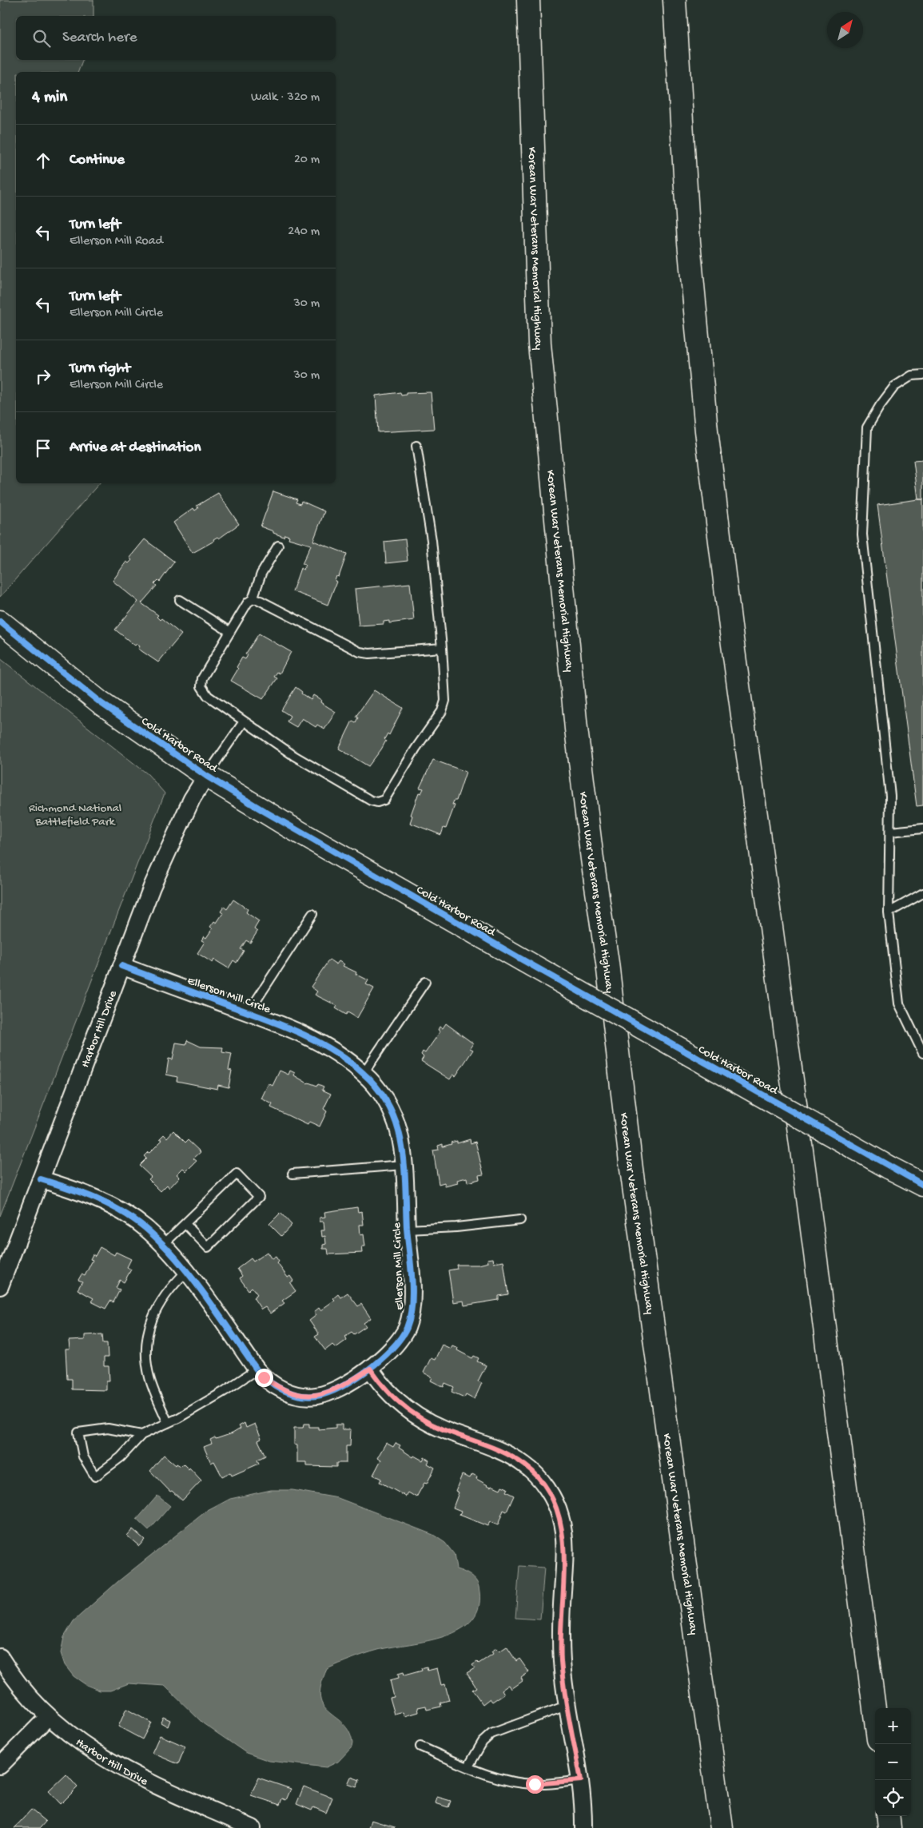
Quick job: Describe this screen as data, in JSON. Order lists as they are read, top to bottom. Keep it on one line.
{"streets":{"main road":["Korean War Veterans Memorial Highway","Cold Harbor Road"],"street":["Ellerson Mill Circle","Harbor Hill Drive"]},"crossings":[["Cold Harbor Road","Harbor Hill Drive"],["Ellerson Mill Circle","Harbor Hill Drive"]],"parks":["Richmond National Battlefield Park"],"north":"top right","page":{"search":"Search here","heading":["4 min","Walk · 320 m"],"list":[["Continue","20 m"],["Turn left","Ellerson Mill Road","240 m"],["Turn left","Ellerson Mill Circle","30 m"],["Turn right","Ellerson Mill Circle","30 m"],"Arrive at destination"],"map_buttons":["+","−"]}}
